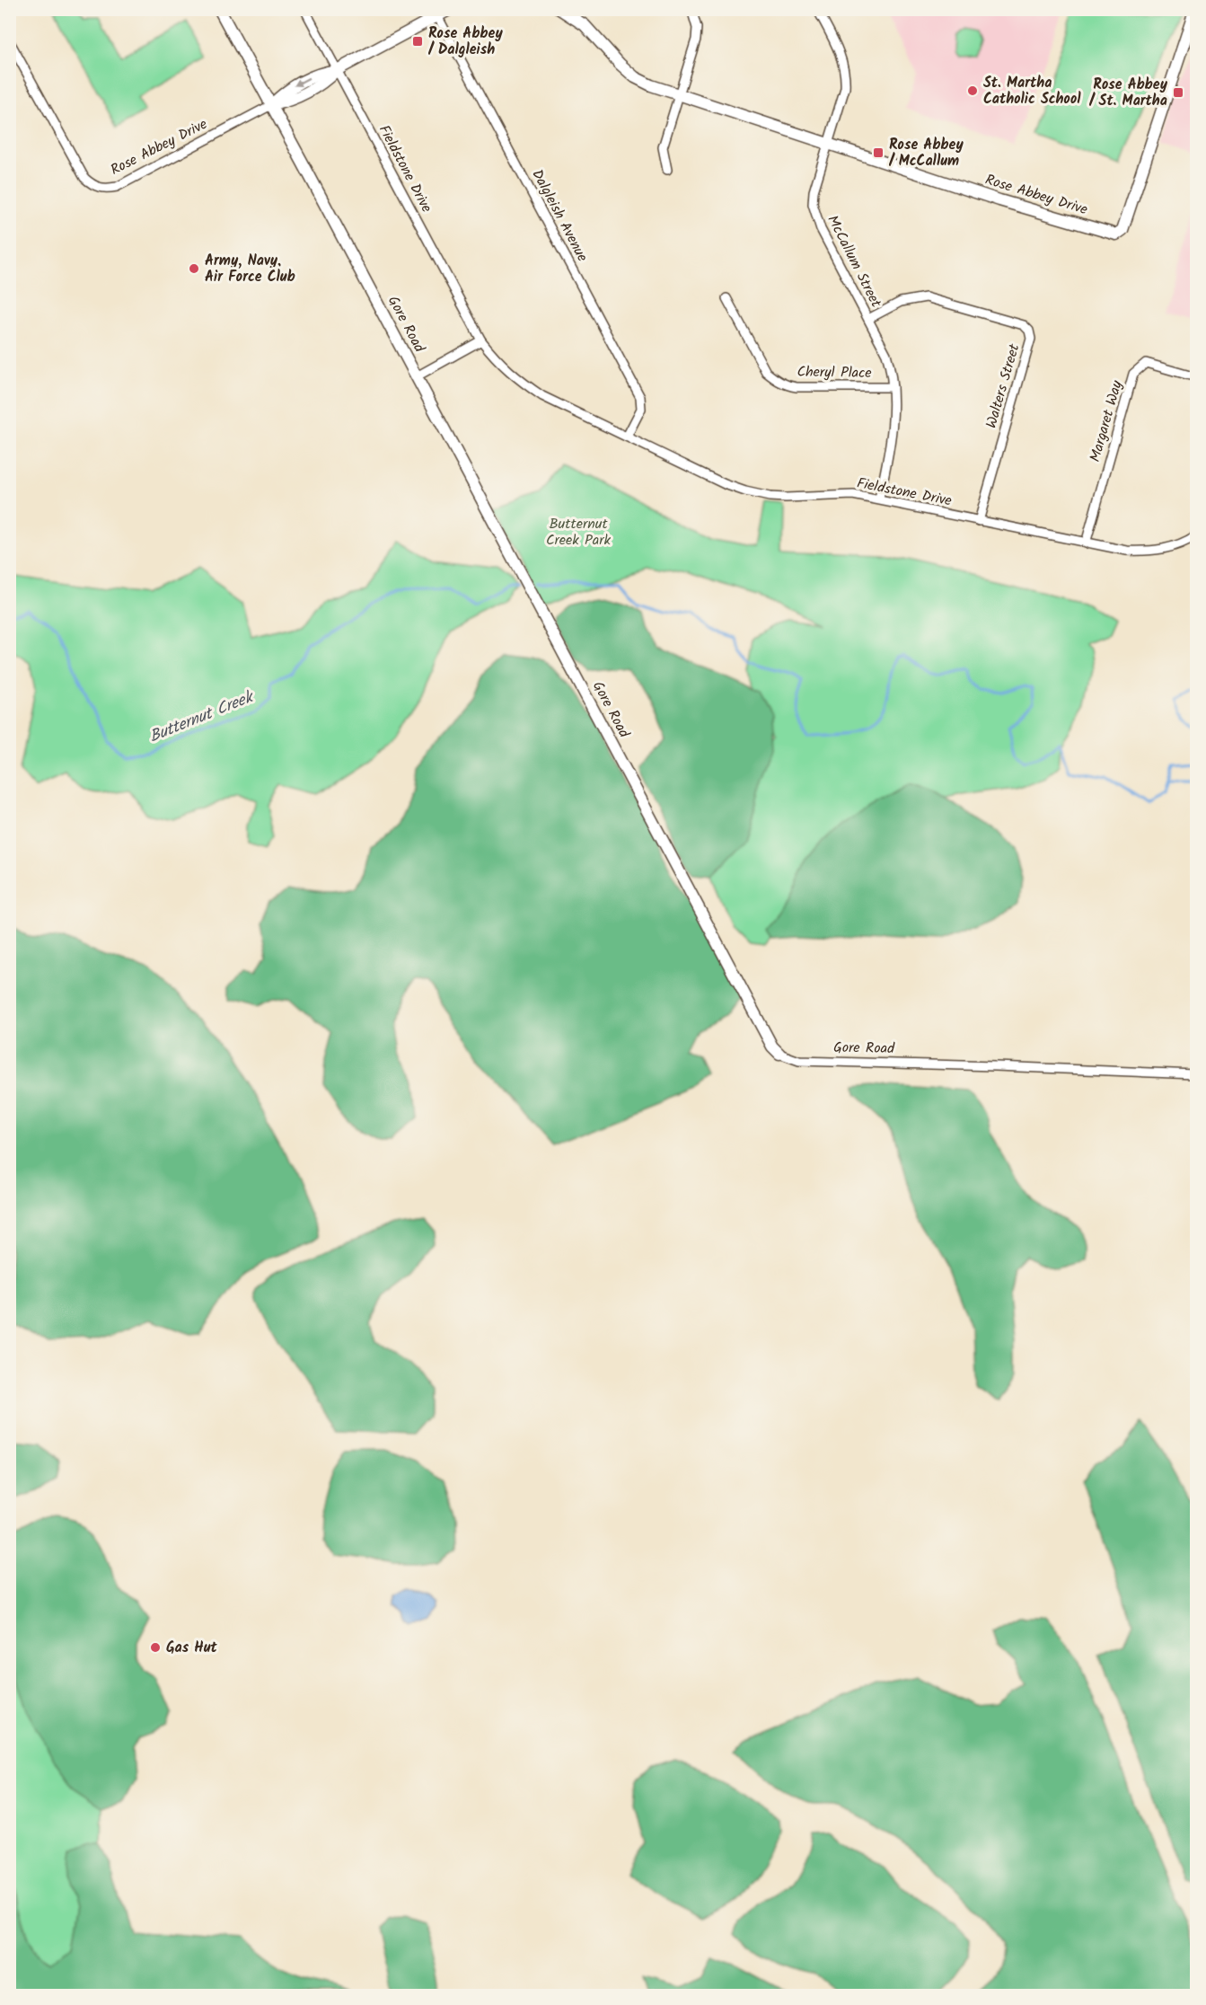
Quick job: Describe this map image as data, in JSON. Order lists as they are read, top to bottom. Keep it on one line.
{"streets":{"street":["Rose Abbey Drive","Fieldstone Drive","Dalgleish Avenue","McCallum Street","Gore Road","Cheryl Place","Walters Street","Margaret Way"]},"crossings":[["Rose Abbey Drive","Fieldstone Drive"],["Rose Abbey Drive","Dalgleish Avenue"],["Rose Abbey Drive","McCallum Street"],["Rose Abbey Drive","Gore Road"],["Fieldstone Drive","Dalgleish Avenue"],["Fieldstone Drive","McCallum Street"],["Fieldstone Drive","Walters Street"],["Fieldstone Drive","Margaret Way"],["McCallum Street","Cheryl Place"],["McCallum Street","Walters Street"]],"water":["Butternut Creek"],"parks":["Butternut Creek Park"],"places":{"transit":["Rose Abbey / Dalgleish","Rose Abbey / St. Martha","Rose Abbey / McCallum"],"other":["St. Martha Catholic School","Army, Navy, Air Force Club","Gas Hut"]}}
